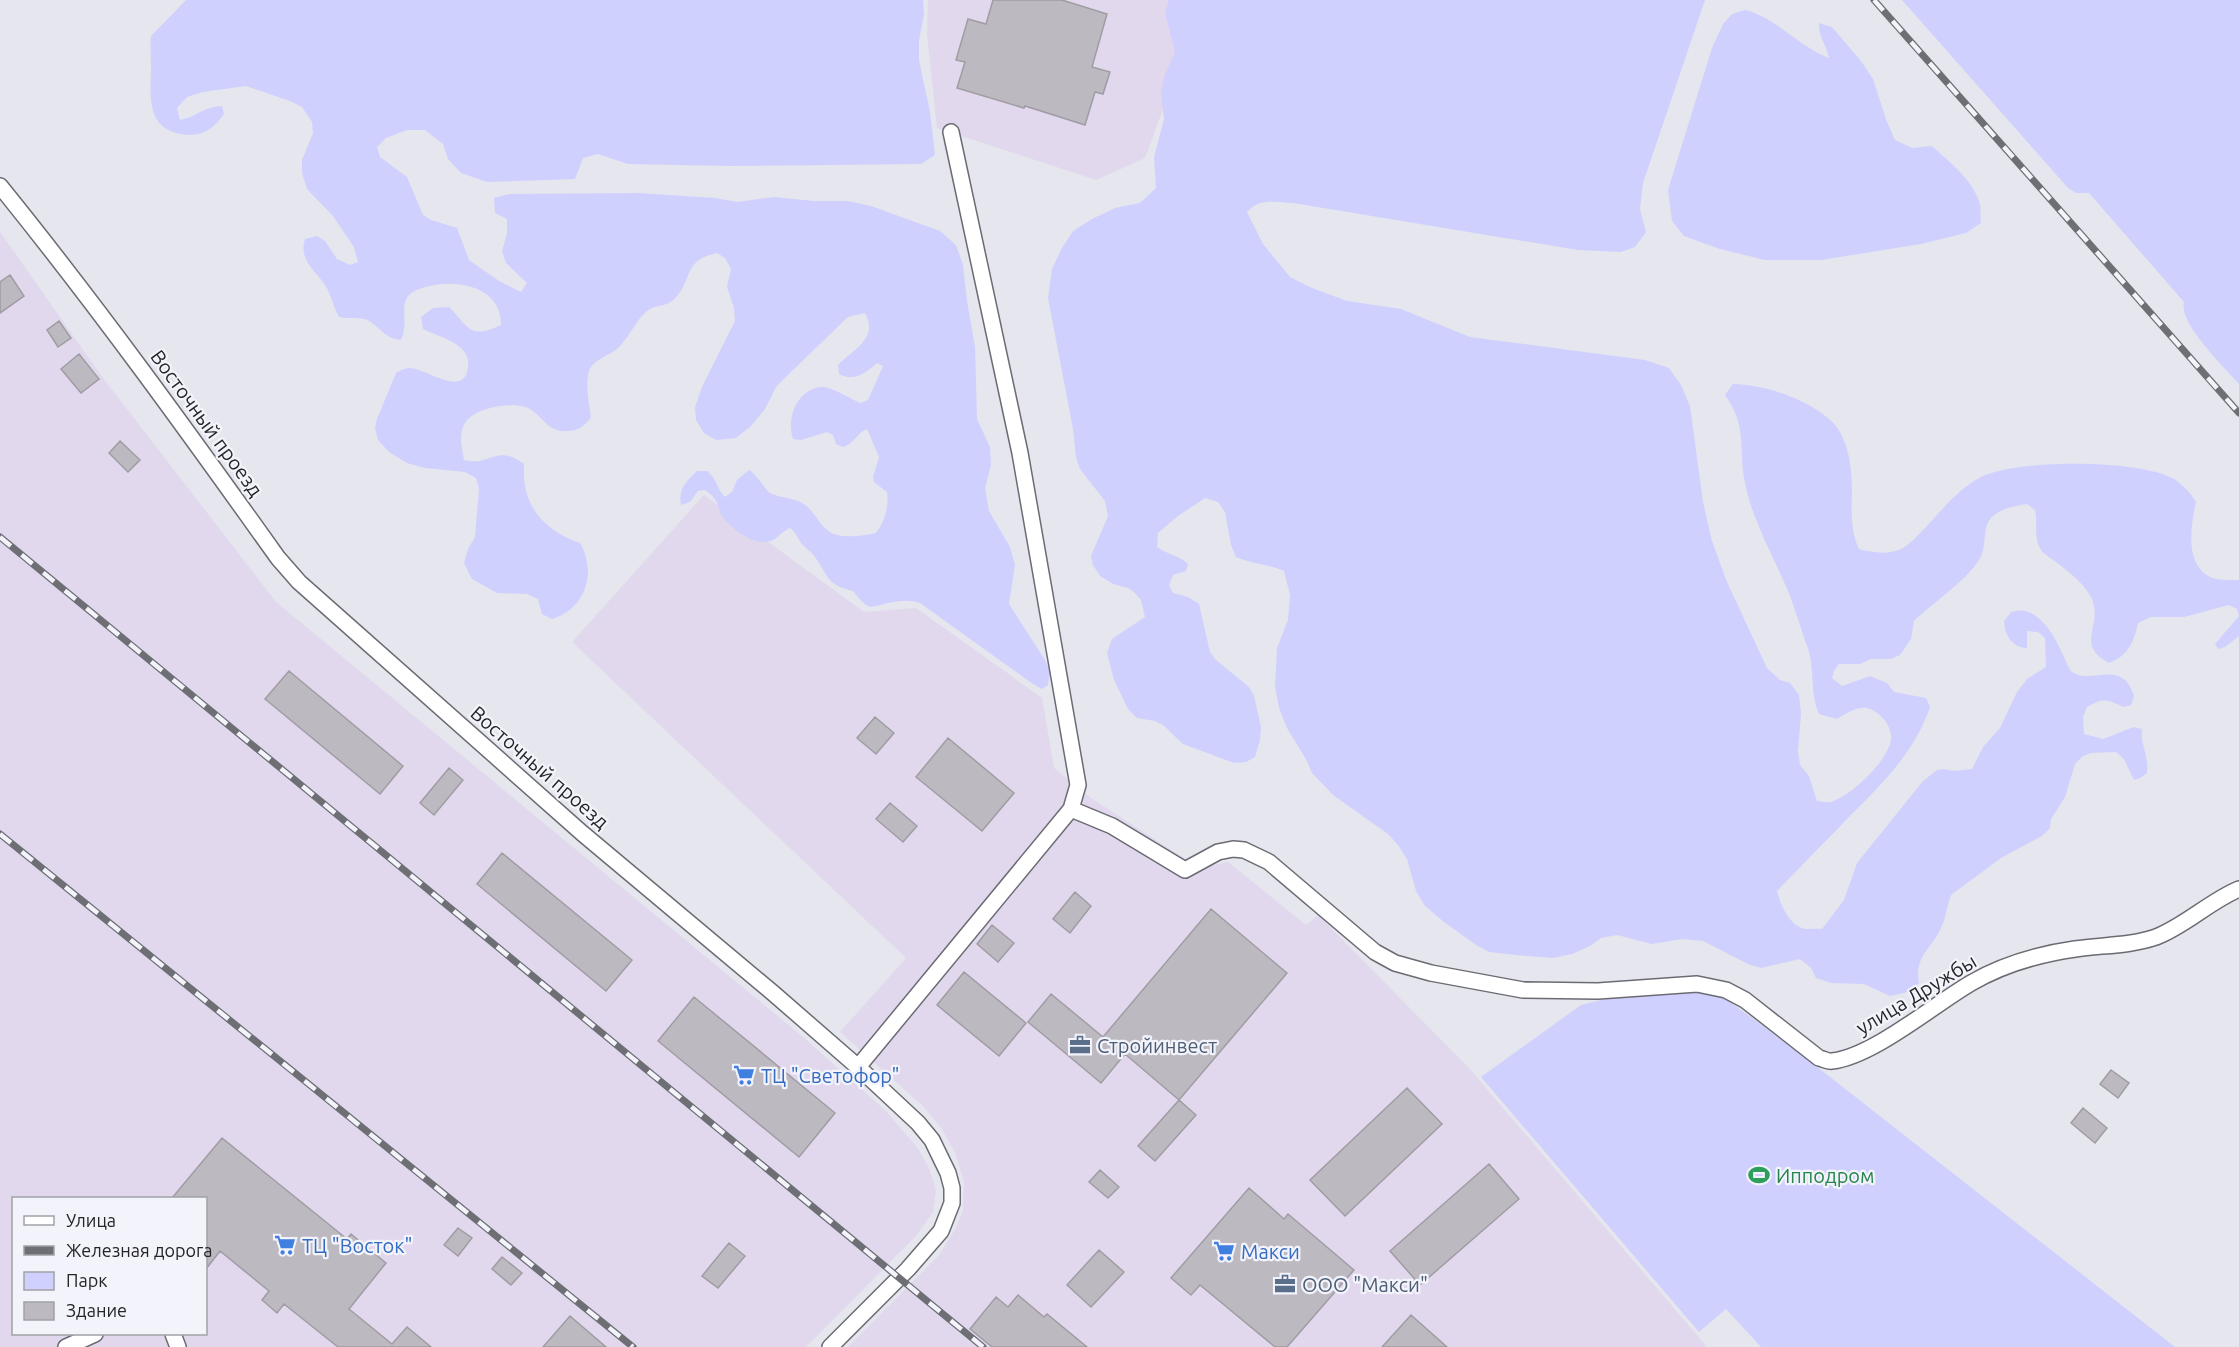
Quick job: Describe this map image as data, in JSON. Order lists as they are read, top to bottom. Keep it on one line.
{"streets":{"street":["Восточный проезд","улица Дружбы"]},"places":{"office":["Стройинвест","ООО \"Макси\""],"supermarket":["ТЦ \"Светофор\"","ТЦ \"Восток\"","Макси"],"sports":["Ипподром"]},"legend":["Улица","Железная дорога","Парк","Здание"]}
